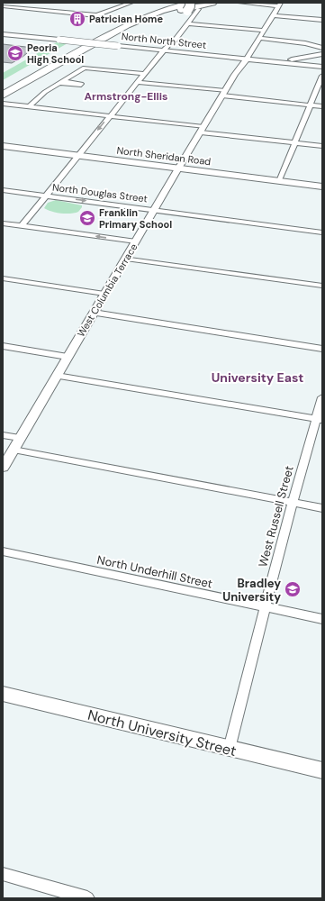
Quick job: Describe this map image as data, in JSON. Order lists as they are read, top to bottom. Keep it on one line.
{"streets":{"main road":["North Sheridan Road","North University Street"],"street":["North North Street","North Douglas Street","West Columbia Terrace","West Russell Street","North Underhill Street"]},"crossings":[["North North Street","West Columbia Terrace"],["North Sheridan Road","West Columbia Terrace"],["North Douglas Street","West Columbia Terrace"],["West Russell Street","North Underhill Street"],["West Russell Street","North University Street"]],"districts":["Armstrong-Ellis","University East"],"places":{"building":["Patrician Home"],"school or university":["Peoria High School","Franklin Primary School","Bradley University"]}}
